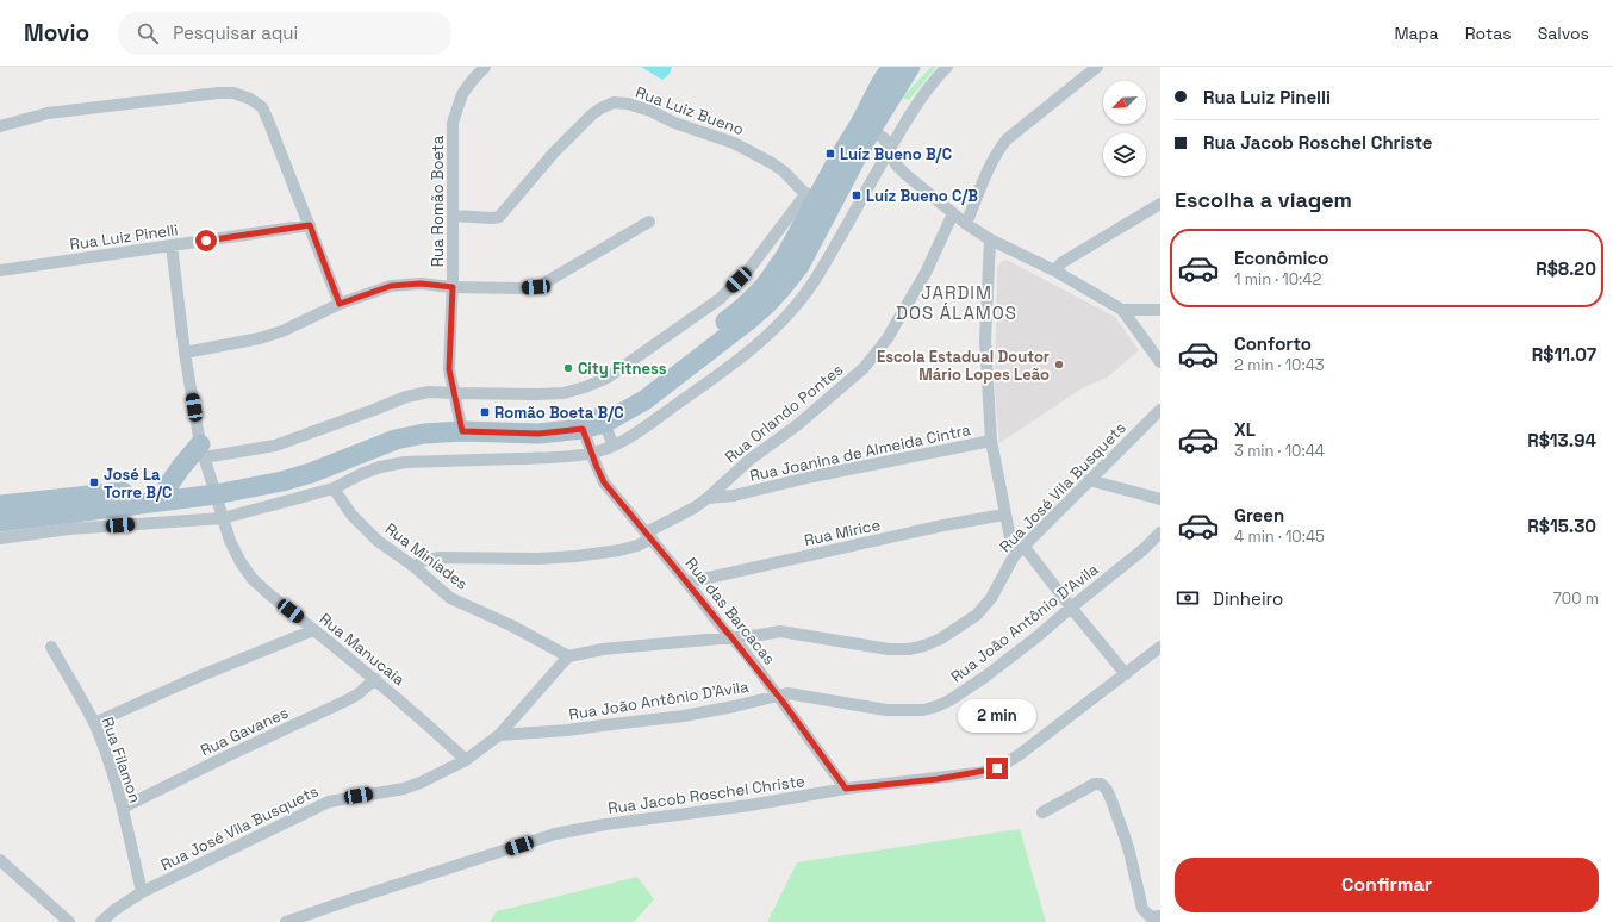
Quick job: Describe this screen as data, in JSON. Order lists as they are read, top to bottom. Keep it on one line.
{"streets":{"street":["Rua Luiz Bueno","Rua Romão Boeta","Rua Luiz Pinelli","Rua Orlando Pontes","Rua Joanina de Almeida Cintra","Rua José Vila Busquets","Rua Mirice","Rua Miníades","Rua das Barcacas","Rua João Antônio D'Avila","Rua Manucaia","Rua Gavanes","Rua Filamon","Rua Jacob Roschel Christe"]},"crossings":[["Rua Luiz Bueno","Rua Romão Boeta"],["Rua Luiz Pinelli","Rua Manucaia"],["Rua Orlando Pontes","Rua Joanina de Almeida Cintra"],["Rua Orlando Pontes","Rua Miníades"],["Rua Orlando Pontes","Rua das Barcacas"],["Rua José Vila Busquets","Rua Miníades"],["Rua José Vila Busquets","Rua das Barcacas"],["Rua José Vila Busquets","Rua João Antônio D'Avila"],["Rua José Vila Busquets","Rua Manucaia"],["Rua José Vila Busquets","Rua Filamon"],["Rua Mirice","Rua das Barcacas"],["Rua das Barcacas","Rua João Antônio D'Avila"],["Rua das Barcacas","Rua Jacob Roschel Christe"],["Rua Manucaia","Rua Gavanes"],["Rua Gavanes","Rua Filamon"]],"districts":["JARDIM DOS ÁLAMOS"],"places":{"transit":["Luíz Bueno B/C","Luíz Bueno C/B","Romão Boeta B/C","José La Torre B/C"],"other":["Escola Estadual Doutor Mário Lopes Leão","City Fitness"]},"north":"bottom left","page":{"header":"Movio","search":"Pesquisar aqui","nav":["Mapa","Rotas","Salvos"],"banner":["Rua Luiz Pinelli","Rua Jacob Roschel Christe"],"heading":"Escolha a viagem","list":[{"name":"Econômico","note":"1 min · 10:42","value":"R$8.20"},{"name":"Conforto","note":"2 min · 10:43","value":"R$11.07"},{"name":"XL","note":"3 min · 10:44","value":"R$13.94"},{"name":"Green","note":"4 min · 10:45","value":"R$15.30"}],"pay":["Dinheiro","700 m"],"bubble":"2 min","buttons":"Confirmar"}}
